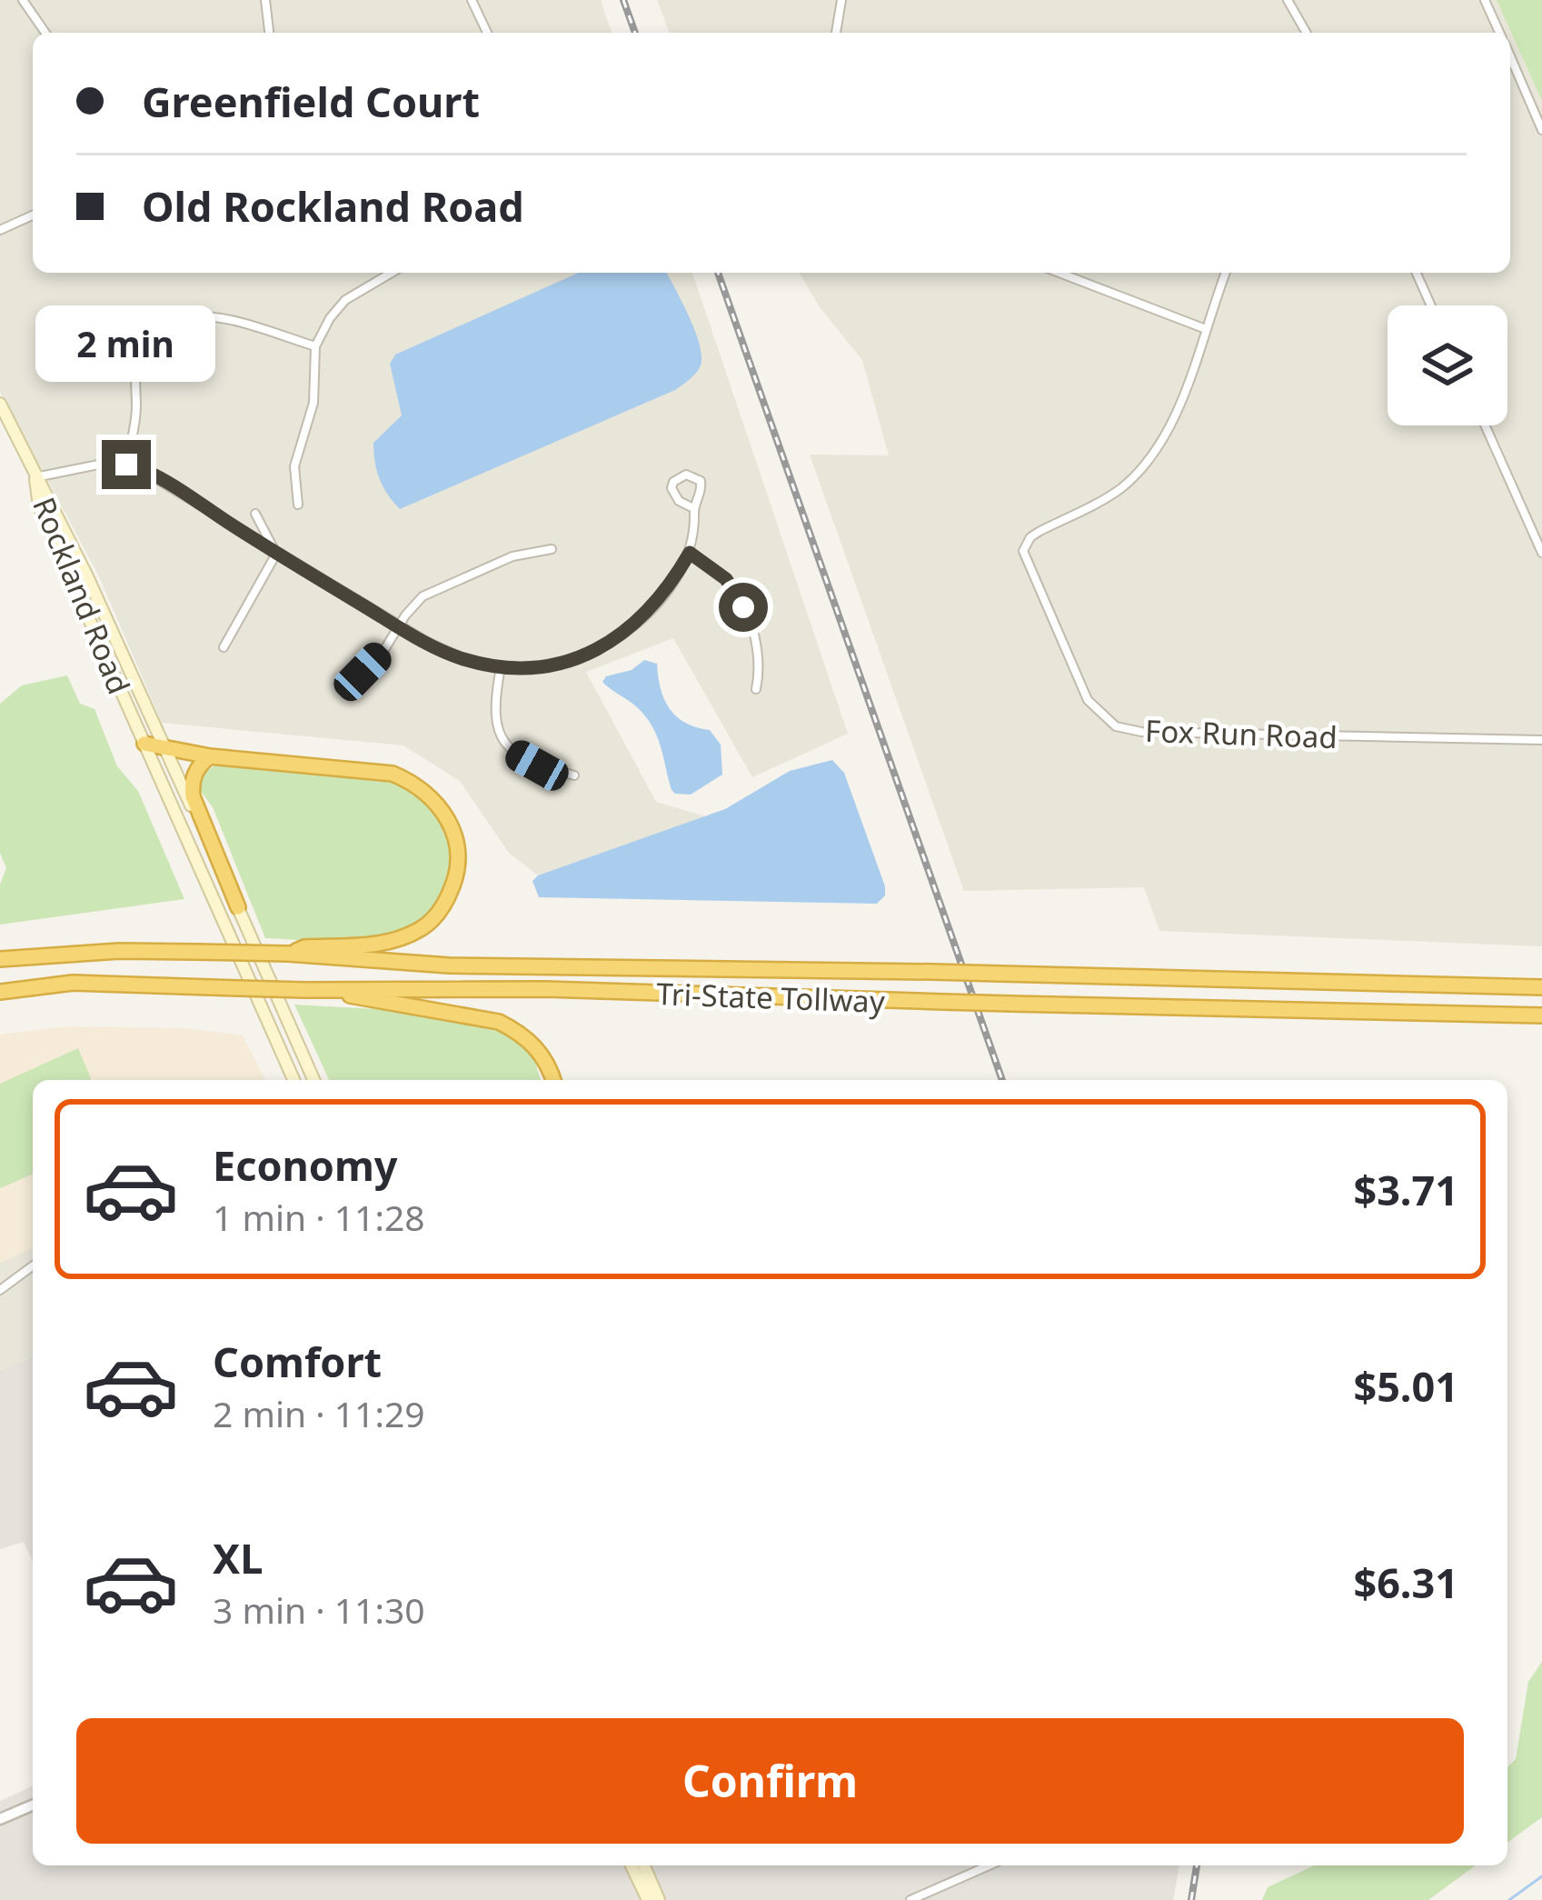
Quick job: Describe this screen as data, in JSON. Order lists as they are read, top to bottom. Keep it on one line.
{"streets":{"highway":["Tri-State Tollway"],"main road":["Rockland Road"],"street":["Fox Run Road"]},"page":{"banner":["Greenfield Court","Old Rockland Road"],"bubble":"2 min","list":[{"name":"Economy","note":"1 min · 11:28","value":"$3.71"},{"name":"Comfort","note":"2 min · 11:29","value":"$5.01"},{"name":"XL","note":"3 min · 11:30","value":"$6.31"}],"buttons":"Confirm"}}
